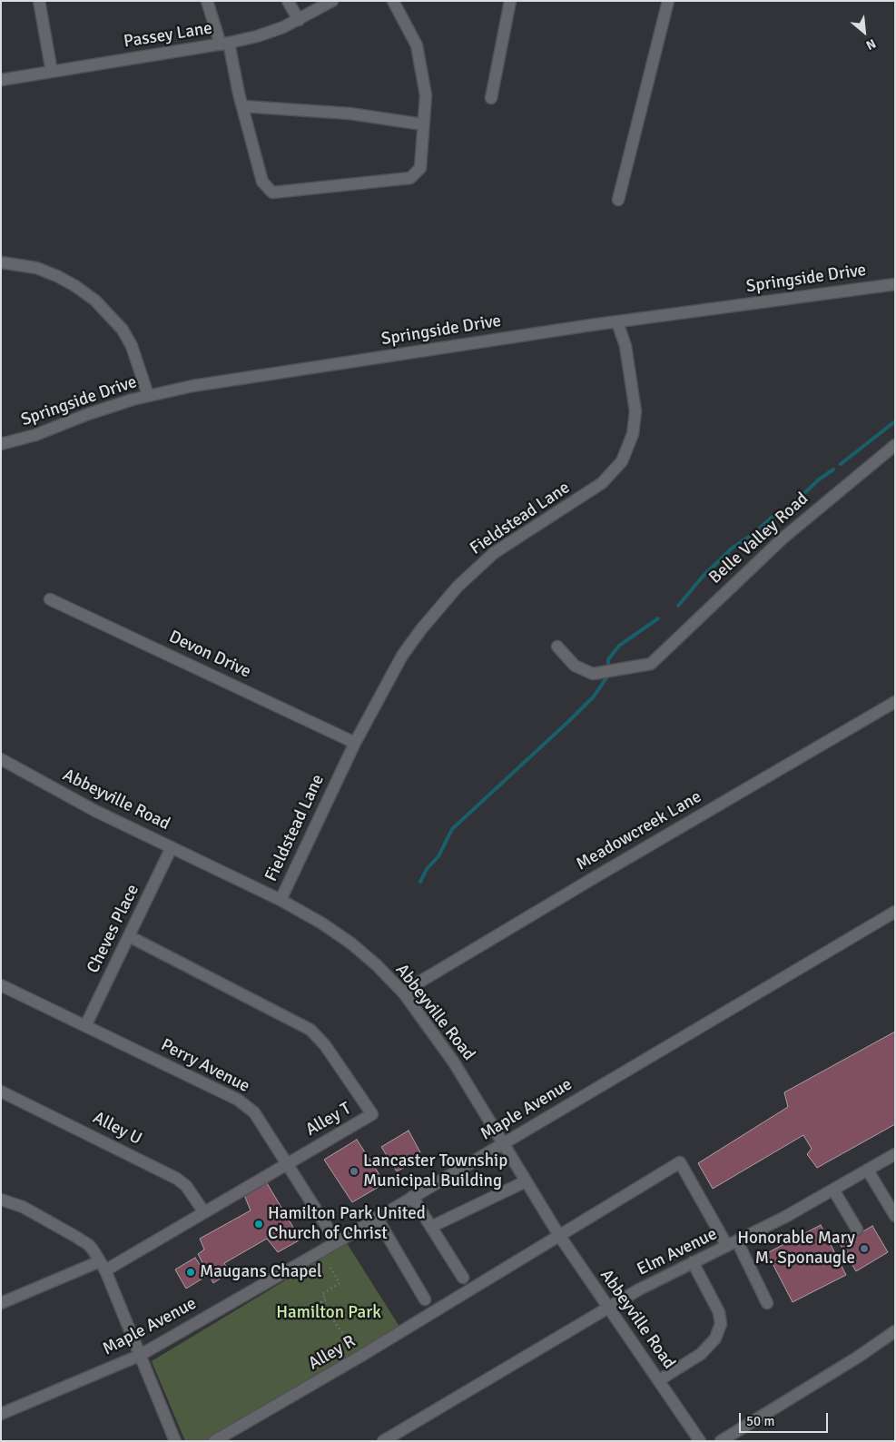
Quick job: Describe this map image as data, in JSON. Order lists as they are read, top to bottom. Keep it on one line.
{"streets":{"street":["Passey Lane","Springside Drive","Fieldstead Lane","Belle Valley Road","Devon Drive","Abbeyville Road","Meadowcreek Lane","Cheves Place","Perry Avenue","Maple Avenue","Alley T","Alley U","Elm Avenue","Alley R"]},"crossings":[["Springside Drive","Fieldstead Lane"],["Fieldstead Lane","Devon Drive"],["Fieldstead Lane","Abbeyville Road"],["Abbeyville Road","Meadowcreek Lane"],["Abbeyville Road","Cheves Place"],["Abbeyville Road","Maple Avenue"],["Abbeyville Road","Elm Avenue"],["Abbeyville Road","Alley R"],["Cheves Place","Perry Avenue"],["Cheves Place","Alley T"],["Perry Avenue","Maple Avenue"],["Perry Avenue","Alley T"],["Alley T","Alley U"],["Elm Avenue","Alley R"]],"parks":["Hamilton Park"],"places":["Lancaster Township Municipal Building","Hamilton Park United Church of Christ","Honorable Mary M. Sponaugle","Maugans Chapel"],"scale_bar":"50 m","north":"bottom right"}
